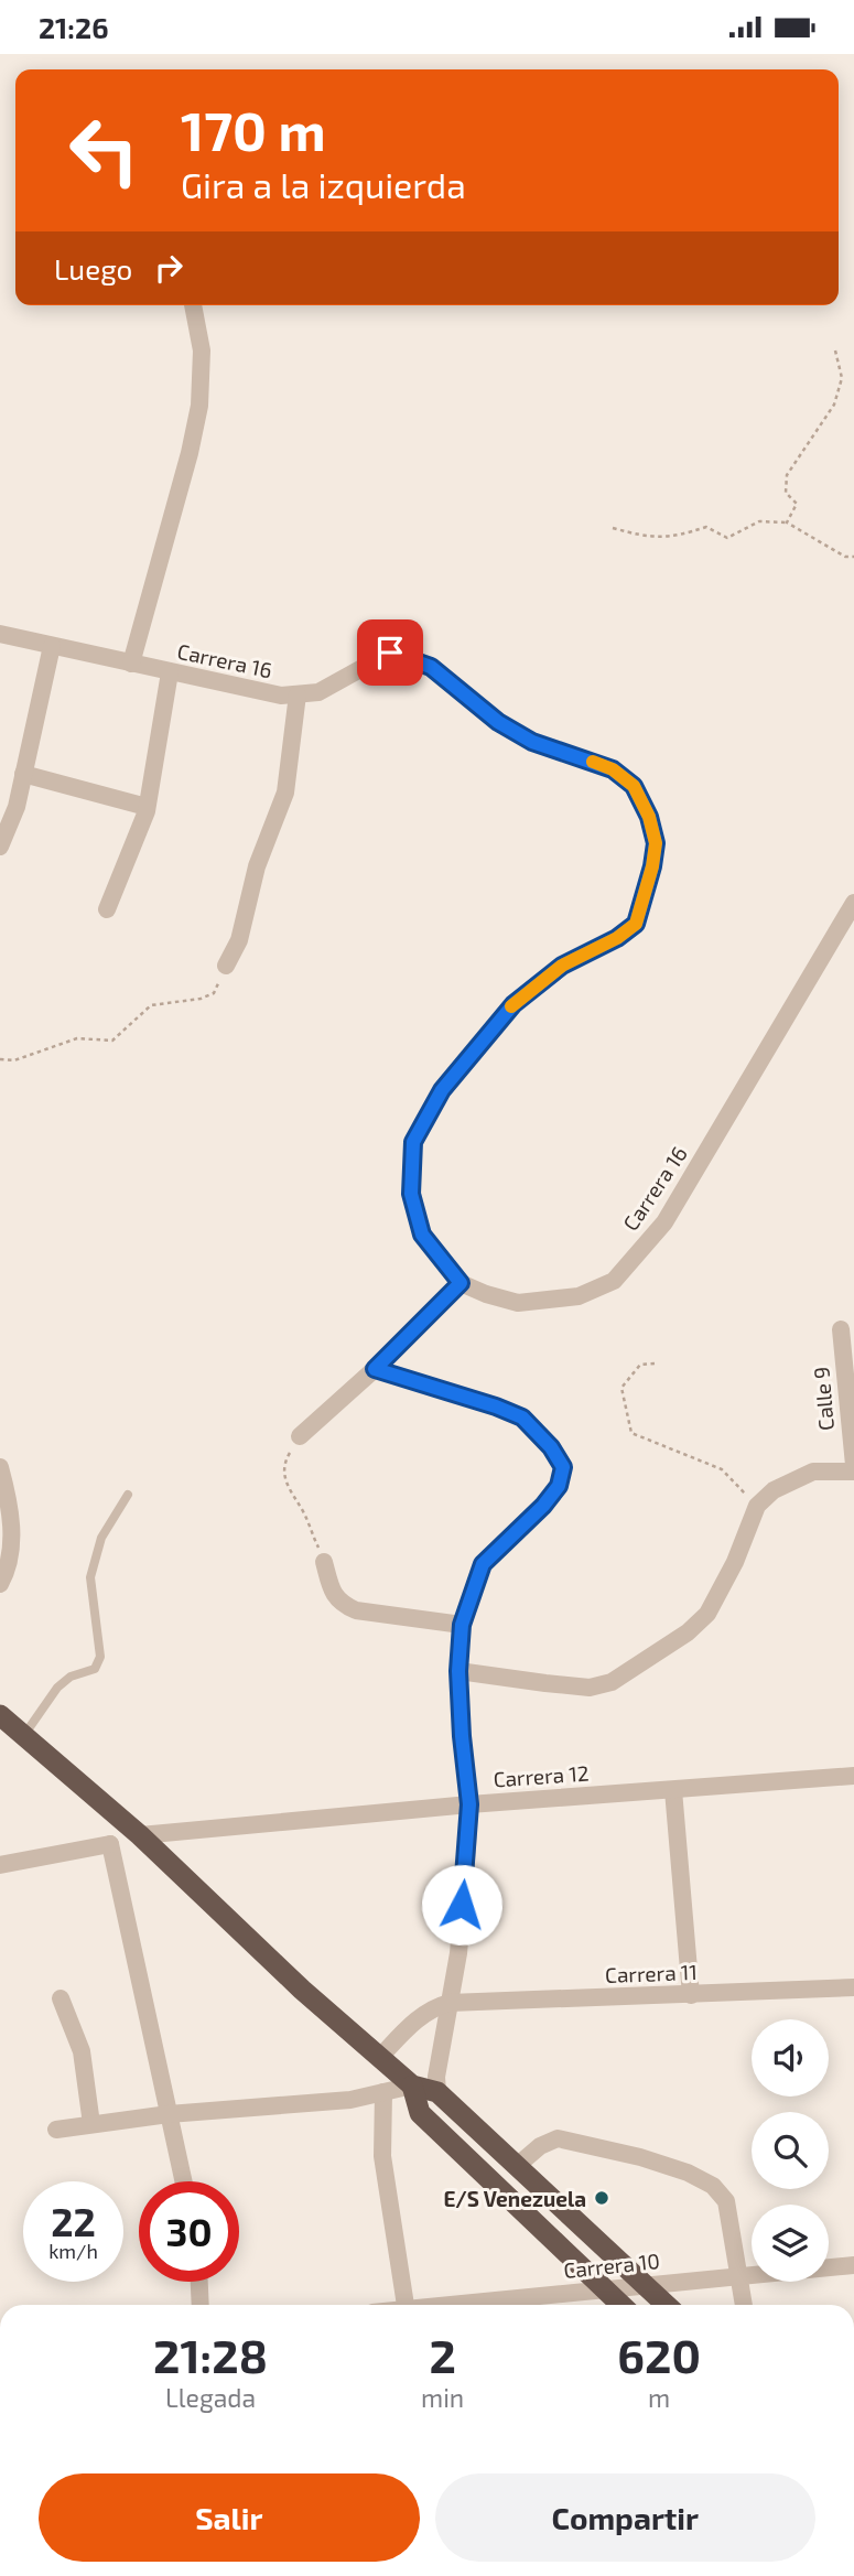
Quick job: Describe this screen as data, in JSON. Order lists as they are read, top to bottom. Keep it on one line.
{"streets":{"street":["Carrera 16","Calle 9","Carrera 12","Carrera 11","Carrera 10"]},"places":["E/S Venezuela"],"page":{"status":"21:26","turn":["170 m","Gira a la izquierda"],"then":"Luego","speed":"22 km/h","limit":"30","eta":["21:28","Llegada","2","min","620","m"],"buttons":["Salir","Compartir"]}}
